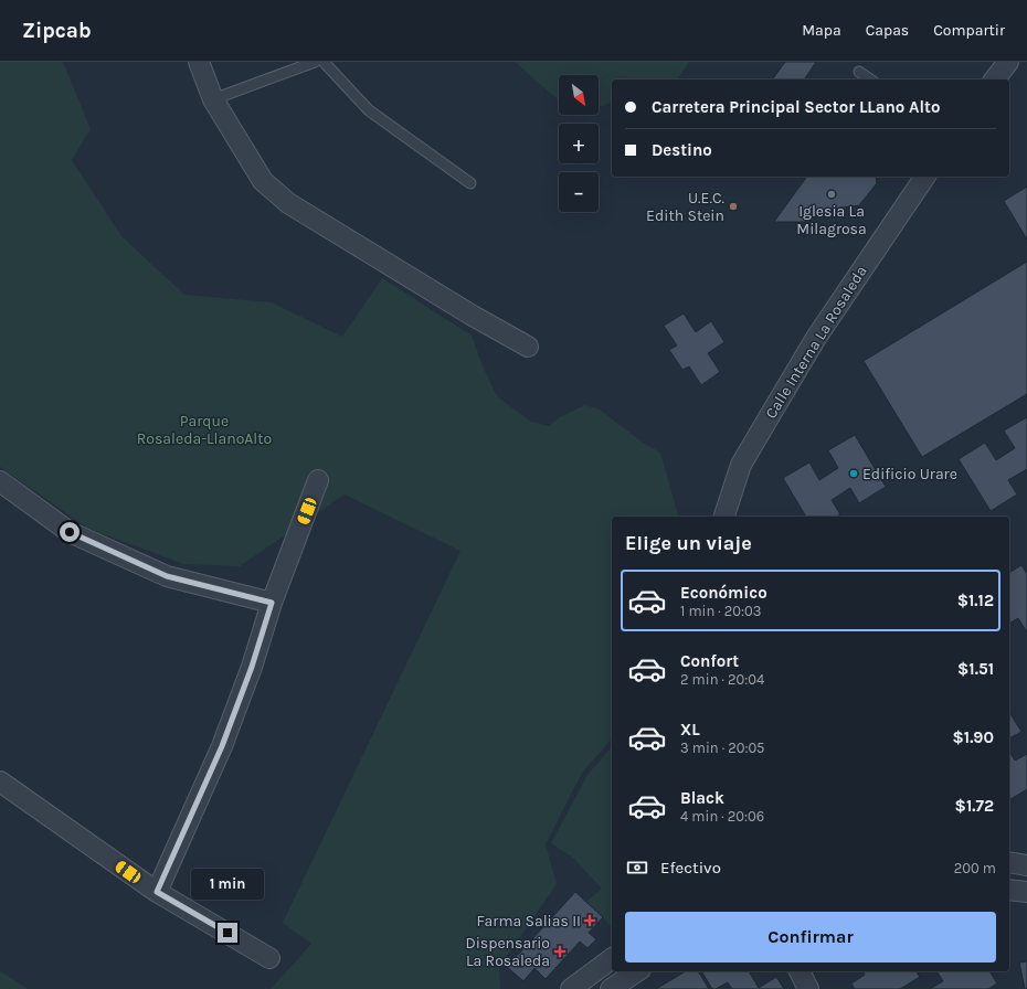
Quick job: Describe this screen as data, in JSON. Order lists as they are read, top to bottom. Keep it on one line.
{"streets":{"street":["Calle Interna La Rosaleda"]},"parks":["Parque Rosaleda-LlanoAlto"],"places":{"other":["Iglesia La Milagrosa","U.E.C. Edith Stein","Edificio Urare"],"health":["Farma Salias II","Dispensario La Rosaleda"]},"north":"bottom right","page":{"header":"Zipcab","nav":["Mapa","Capas","Compartir"],"map_buttons":["+","−"],"banner":["Carretera Principal Sector LLano Alto","Destino"],"heading":"Elige un viaje","list":[{"name":"Económico","note":"1 min · 20:03","value":"$1.12"},{"name":"Confort","note":"2 min · 20:04","value":"$1.51"},{"name":"XL","note":"3 min · 20:05","value":"$1.90"},{"name":"Black","note":"4 min · 20:06","value":"$1.72"}],"pay":["Efectivo","200 m"],"bubble":"1 min","buttons":"Confirmar"}}
